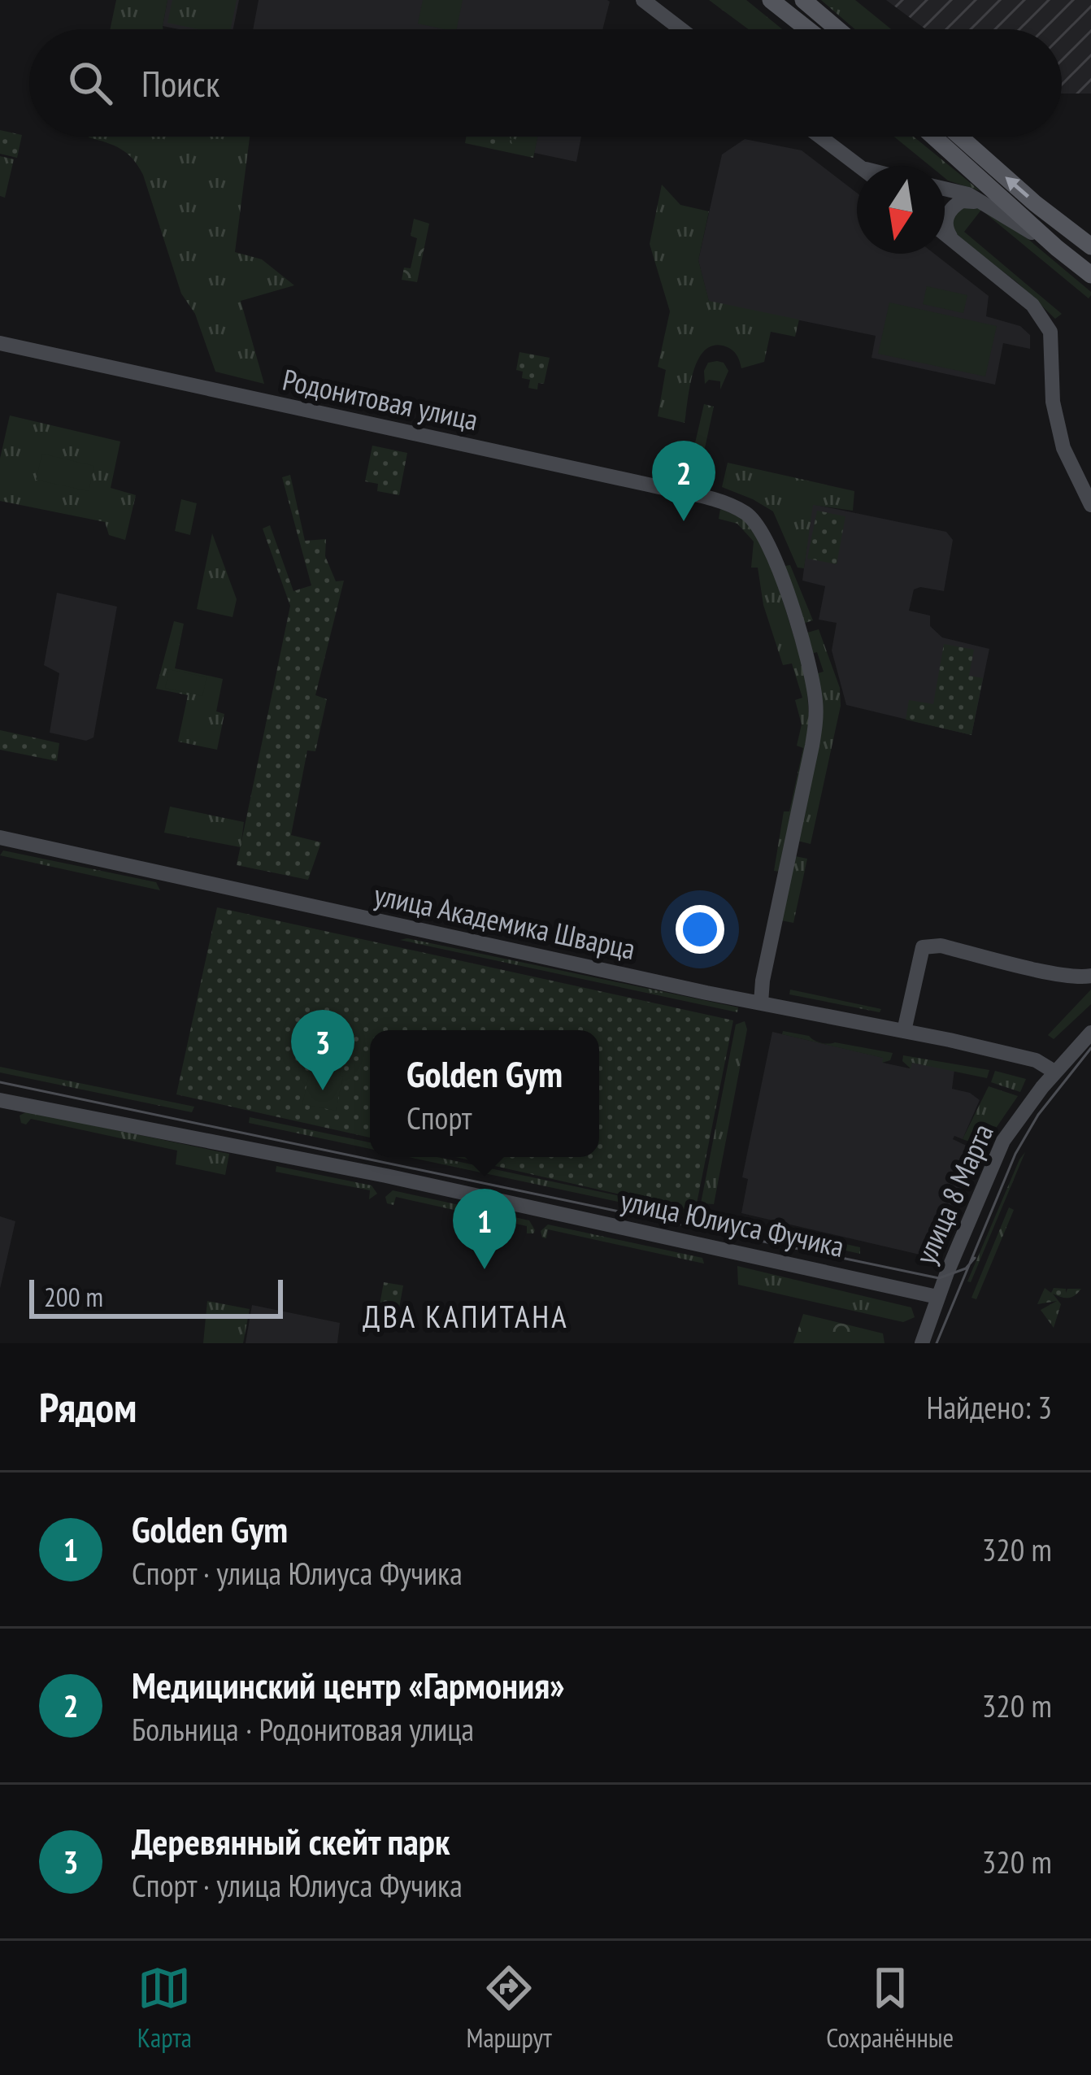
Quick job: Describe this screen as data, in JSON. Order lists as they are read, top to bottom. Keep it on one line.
{"streets":{"street":["Родонитовая улица","улица Академика Шварца","улица 8 Марта","улица Юлиуса Фучика"]},"crossings":[["Родонитовая улица","улица Академика Шварца"],["улица Академика Шварца","улица 8 Марта"],["улица 8 Марта","улица Юлиуса Фучика"]],"districts":["ДВА КАПИТАНА"],"scale_bar":"200 m","north":"bottom","page":{"search":"Поиск","pins":["2","3","1"],"popup":["Golden Gym","Спорт"],"scale":"200 m","heading":["Рядом","Найдено: 3"],"list":[{"mark":"1","name":"Golden Gym","note":"Спорт · улица Юлиуса Фучика","value":"320 m"},{"mark":"2","name":"Медицинский центр «Гармония»","note":"Больница · Родонитовая улица","value":"320 m"},{"mark":"3","name":"Деревянный скейт парк","note":"Спорт · улица Юлиуса Фучика","value":"320 m"}],"nav":["Карта","Маршрут","Сохранённые"]}}
